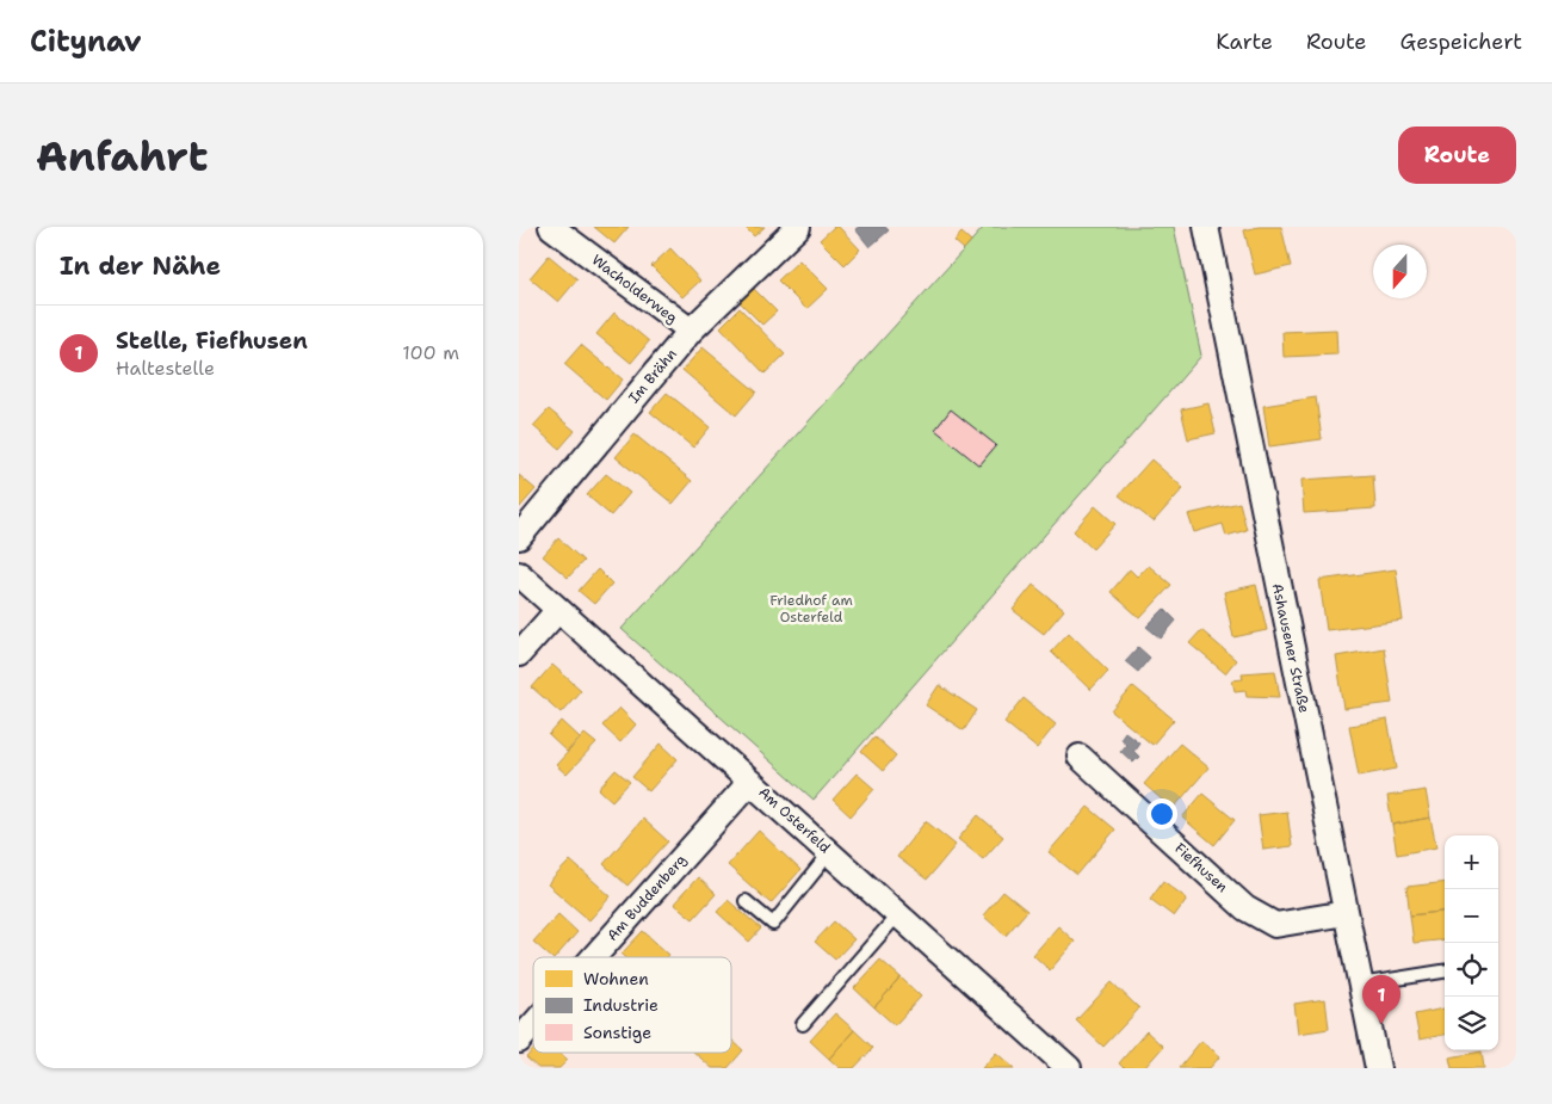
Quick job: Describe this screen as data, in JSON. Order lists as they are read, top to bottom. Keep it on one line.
{"streets":{"street":["Wacholderweg","Im Brähn","Ashausener Straße","Am Osterfeld","Fiefhusen","Am Buddenberg"]},"crossings":[["Wacholderweg","Im Brähn"],["Ashausener Straße","Fiefhusen"],["Am Osterfeld","Am Buddenberg"]],"parks":["Friedhof am Osterfeld"],"legend":["Wohnen","Industrie","Sonstige"],"north":"bottom","page":{"header":"Citynav","nav":["Karte","Route","Gespeichert"],"buttons":"Route","title":"Anfahrt","heading":"In der Nähe","list":[{"mark":"1","name":"Stelle, Fiefhusen","note":"Haltestelle","value":"100 m"}],"map_buttons":["+","−"],"pins":"1"}}
